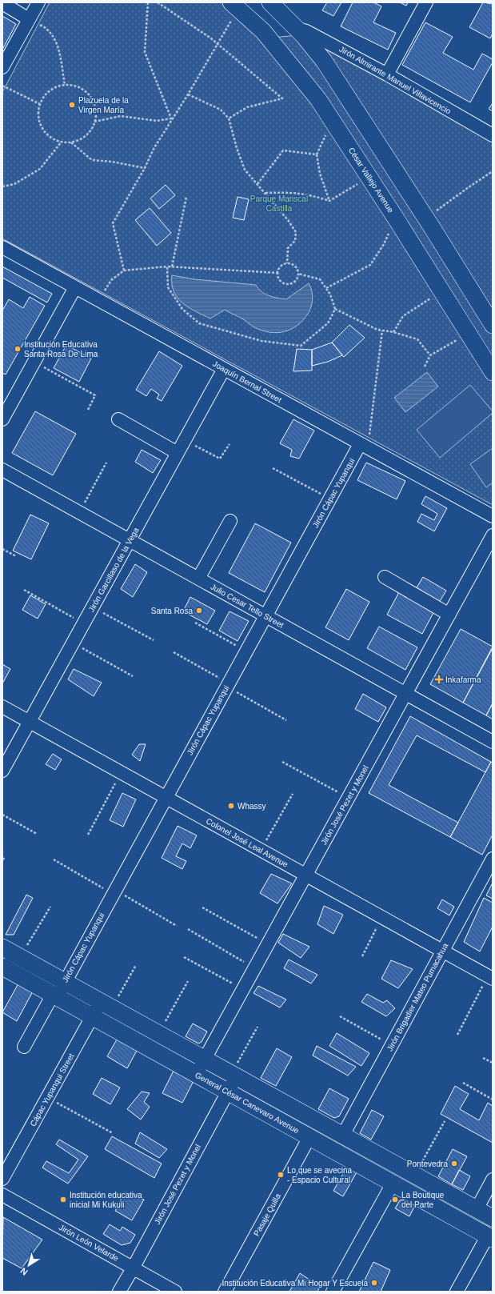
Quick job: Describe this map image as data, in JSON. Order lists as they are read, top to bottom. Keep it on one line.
{"streets":{"main road":["César Vallejo Avenue","General César Canevaro Avenue"],"street":["Jirón Almirante Manuel Villavicencio","Joaquín Bernal Street","Jirón Cápac Yupanqui","Jirón Garcillaso de la Vega","Julio Cesar Tello Street","Jirón José Pezet y Monel","Colonel José Leal Avenue","Jirón Brigadier Mateo Pumacahua","Cápac Yupanqui Street","Pasaje Quilla","Jirón León Velarde"]},"crossings":[["Joaquín Bernal Street","Jirón Cápac Yupanqui"],["Joaquín Bernal Street","Jirón Garcillaso de la Vega"],["Jirón Cápac Yupanqui","Julio Cesar Tello Street"],["Jirón Cápac Yupanqui","Colonel José Leal Avenue"],["Jirón Cápac Yupanqui","General César Canevaro Avenue"],["Jirón Garcillaso de la Vega","Julio Cesar Tello Street"],["Jirón Garcillaso de la Vega","Colonel José Leal Avenue"],["Julio Cesar Tello Street","Jirón José Pezet y Monel"],["Jirón José Pezet y Monel","Colonel José Leal Avenue"],["Jirón José Pezet y Monel","General César Canevaro Avenue"],["Jirón José Pezet y Monel","Jirón León Velarde"],["Colonel José Leal Avenue","Jirón Brigadier Mateo Pumacahua"],["Cápac Yupanqui Street","General César Canevaro Avenue"],["General César Canevaro Avenue","Pasaje Quilla"]],"parks":["Parque Mariscal Castilla"],"places":{"other":["Plazuela de la Virgen María","Institución Educativa Santa Rosa De Lima","Santa Rosa","Whassy","Pontevedra","Lo que se avecina - Espacio Cultural","Institución educativa inicial Mi Kukuli","La Boutique del Parte","Institución Educativa Mi Hogar Y Escuela"],"health":["Inkafarma"]},"north":"bottom left"}
